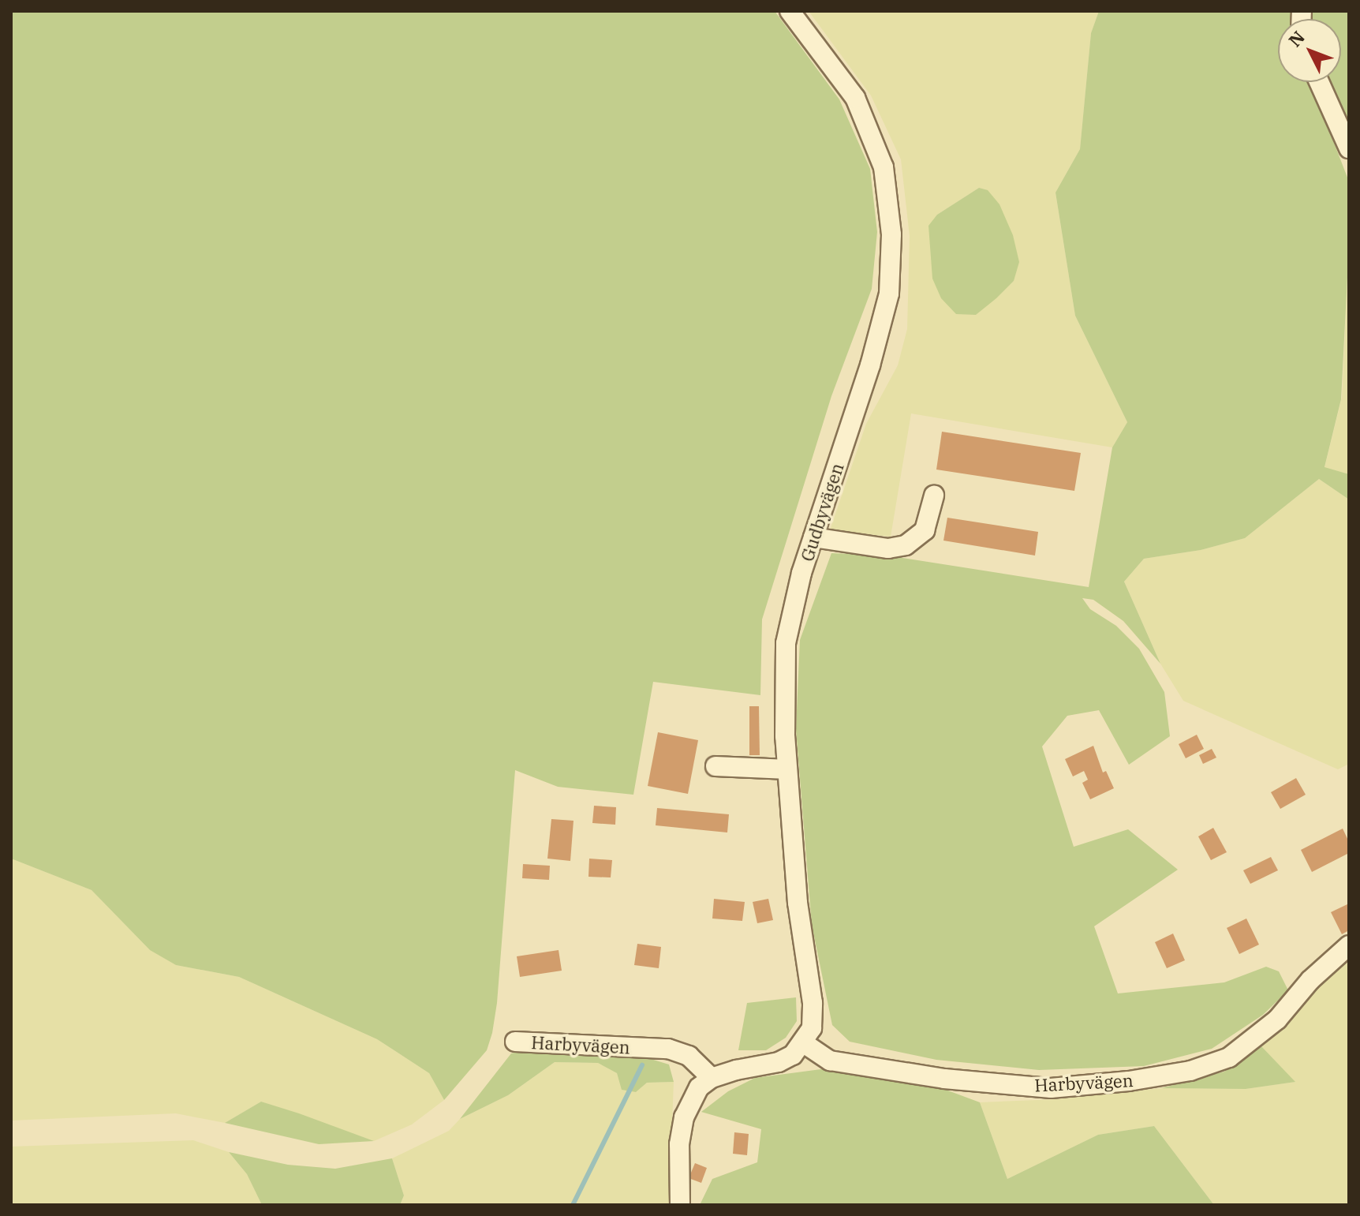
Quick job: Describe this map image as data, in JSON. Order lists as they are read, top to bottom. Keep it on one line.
{"streets":{"street":["Gudbyvägen","Harbyvägen"]},"crossings":[["Gudbyvägen","Harbyvägen"]],"north":"top left"}
